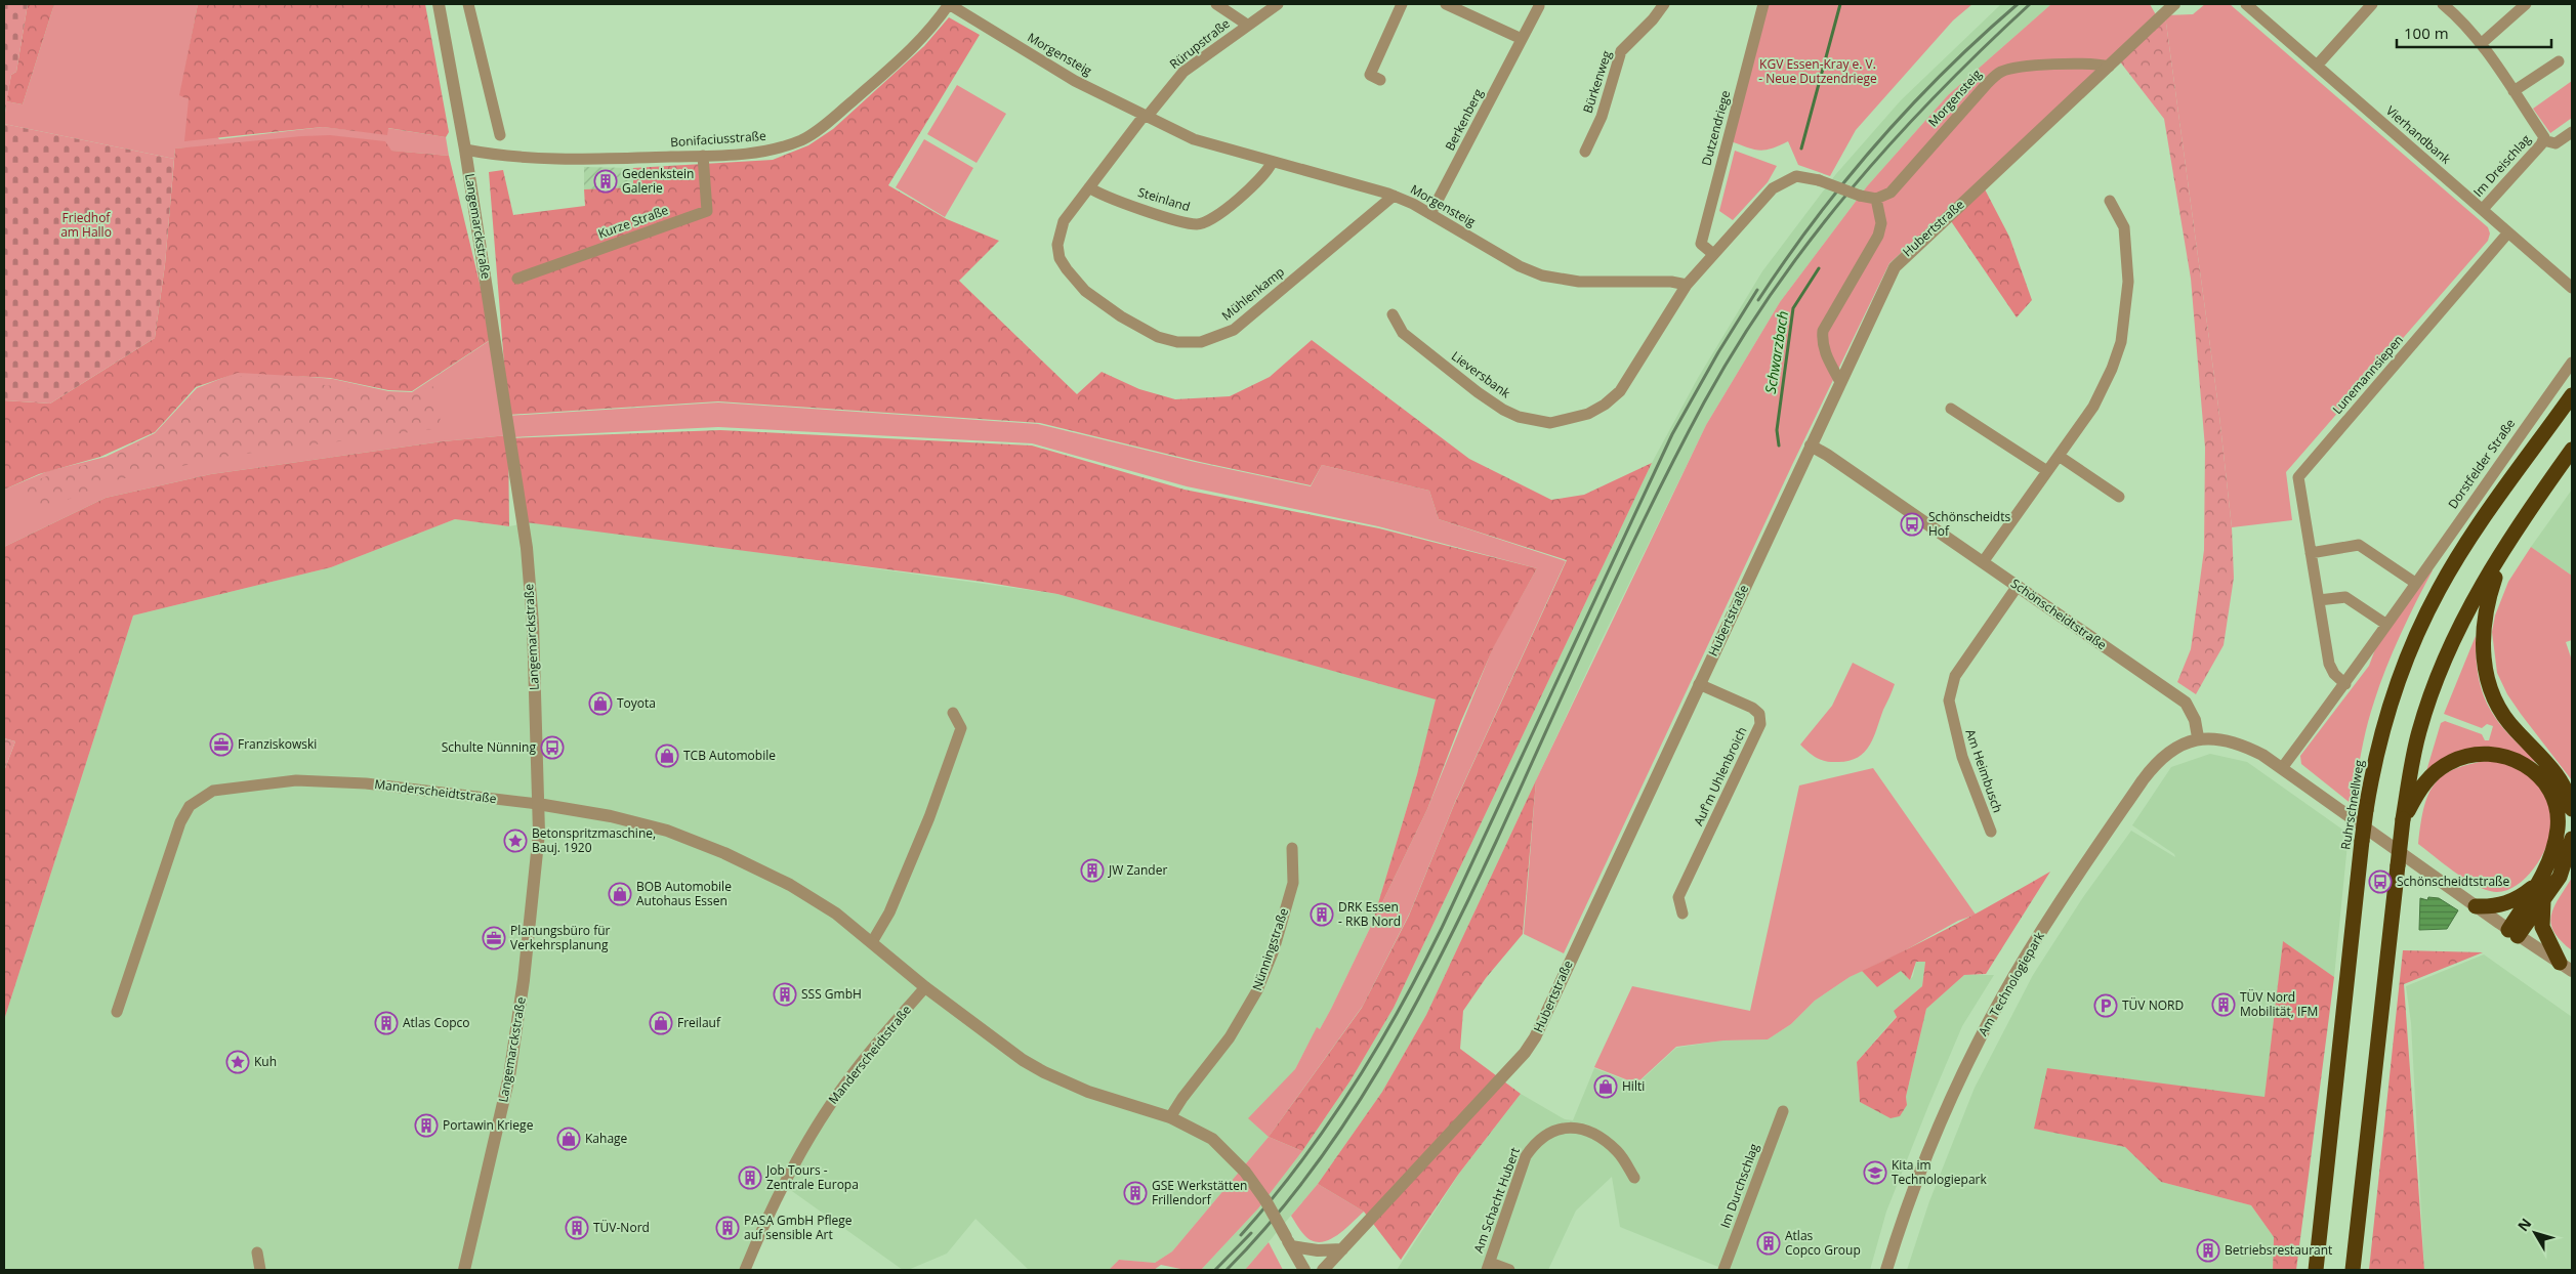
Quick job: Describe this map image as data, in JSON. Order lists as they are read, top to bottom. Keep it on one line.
{"streets":{"highway":["Ruhrschnellweg"],"street":["Rürupstraße","Morgensteig","Bürkenweg","Berkenberg","Dutzendriege","Vierhandbank","Bonifaciusstraße","Im Dreischlag","Steinland","Kurze Straße","Langemarckstraße","Hubertstraße","Mühlenkamp","Lieversbank","Lunemannsiepen","Dorstfelder Straße","Schönscheidtstraße","Am Heimbusch","Auf'm Uhlenbroich","Manderscheidtstraße","Nünningstraße","Am Technologiepark","Im Durchschlag","Am Schacht Hubert"]},"crossings":[["Rürupstraße","Morgensteig"],["Rürupstraße","Mühlenkamp"],["Morgensteig","Berkenberg"],["Morgensteig","Bonifaciusstraße"],["Morgensteig","Steinland"],["Morgensteig","Hubertstraße"],["Morgensteig","Mühlenkamp"],["Morgensteig","Lieversbank"],["Vierhandbank","Im Dreischlag"],["Vierhandbank","Lunemannsiepen"],["Bonifaciusstraße","Kurze Straße"],["Bonifaciusstraße","Langemarckstraße"],["Steinland","Mühlenkamp"],["Langemarckstraße","Manderscheidtstraße"],["Hubertstraße","Schönscheidtstraße"],["Hubertstraße","Auf'm Uhlenbroich"],["Lunemannsiepen","Dorstfelder Straße"],["Schönscheidtstraße","Am Heimbusch"],["Schönscheidtstraße","Am Technologiepark"]],"water":["Schwarzbach"],"parks":["KGV Essen-Kray e. V. - Neue Dutzendriege","Friedhof am Hallo"],"places":{"building":["Gedenkstein Galerie","JW Zander","DRK Essen - RKB Nord","SSS GmbH","TÜV Nord Mobilität, IFM","Atlas Copco","Portawin Kriege","Job Tours - Zentrale Europa","GSE Werkstätten Frillendorf","TÜV-Nord","PASA GmbH Pflege auf sensible Art","Atlas Copco Group","Betriebsrestaurant"],"bus stop":["Schönscheidts Hof","Schulte Nünning","Schönscheidtstraße"],"shop":["Toyota","TCB Automobile","BOB Automobile Autohaus Essen","Freilauf","Hilti","Kahage"],"office":["Franziskowski","Planungsbüro für Verkehrsplanung"],"place":["Betonspritzmaschine, Bauj. 1920","Kuh"],"parking":["TÜV NORD"],"school or university":["Kita im Technologiepark"]},"scale_bar":"100 m","north":"top left"}
